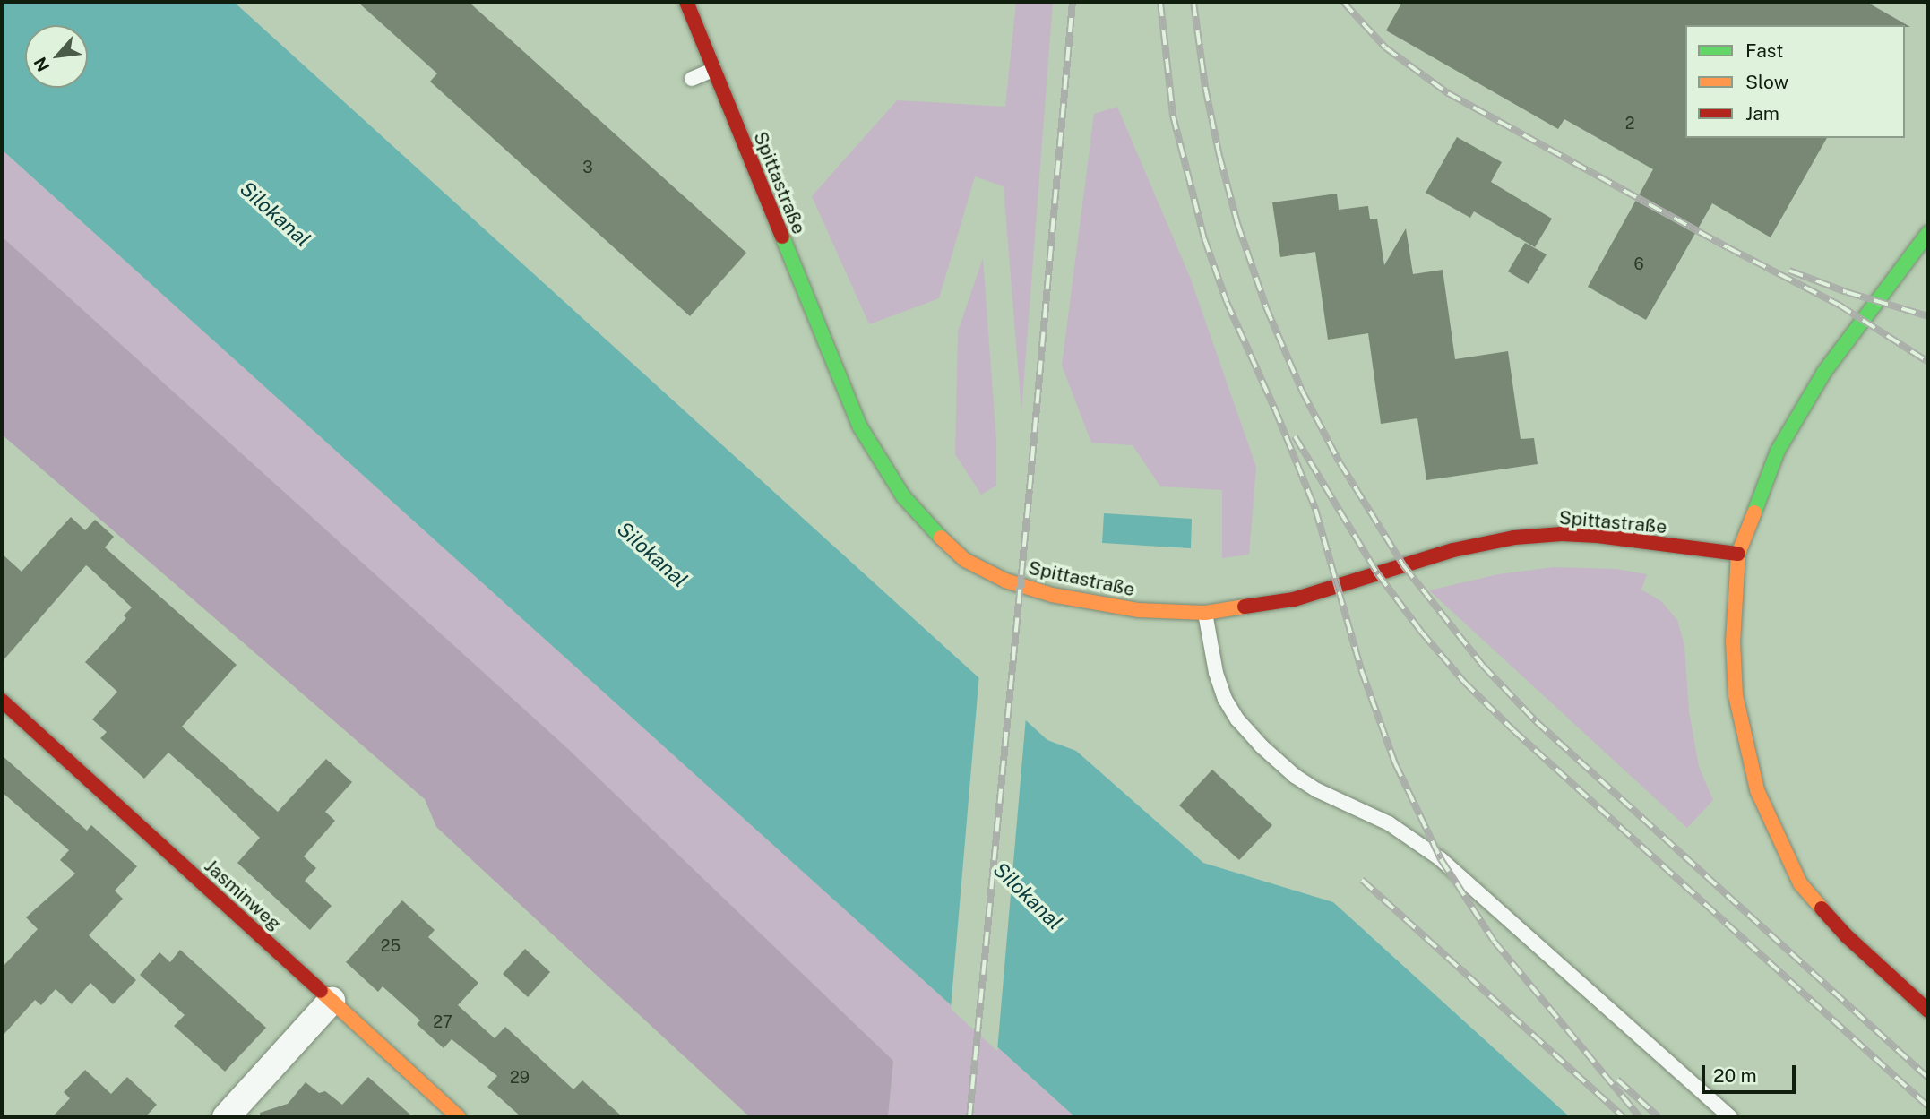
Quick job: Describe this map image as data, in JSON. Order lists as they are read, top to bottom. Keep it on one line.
{"streets":{"street":["Spittastraße","Jasminweg"]},"water":["Silokanal"],"house_numbers":["2","3","6","25","27","29"],"legend":["Fast","Slow","Jam"],"scale_bar":"20 m","north":"bottom left"}
